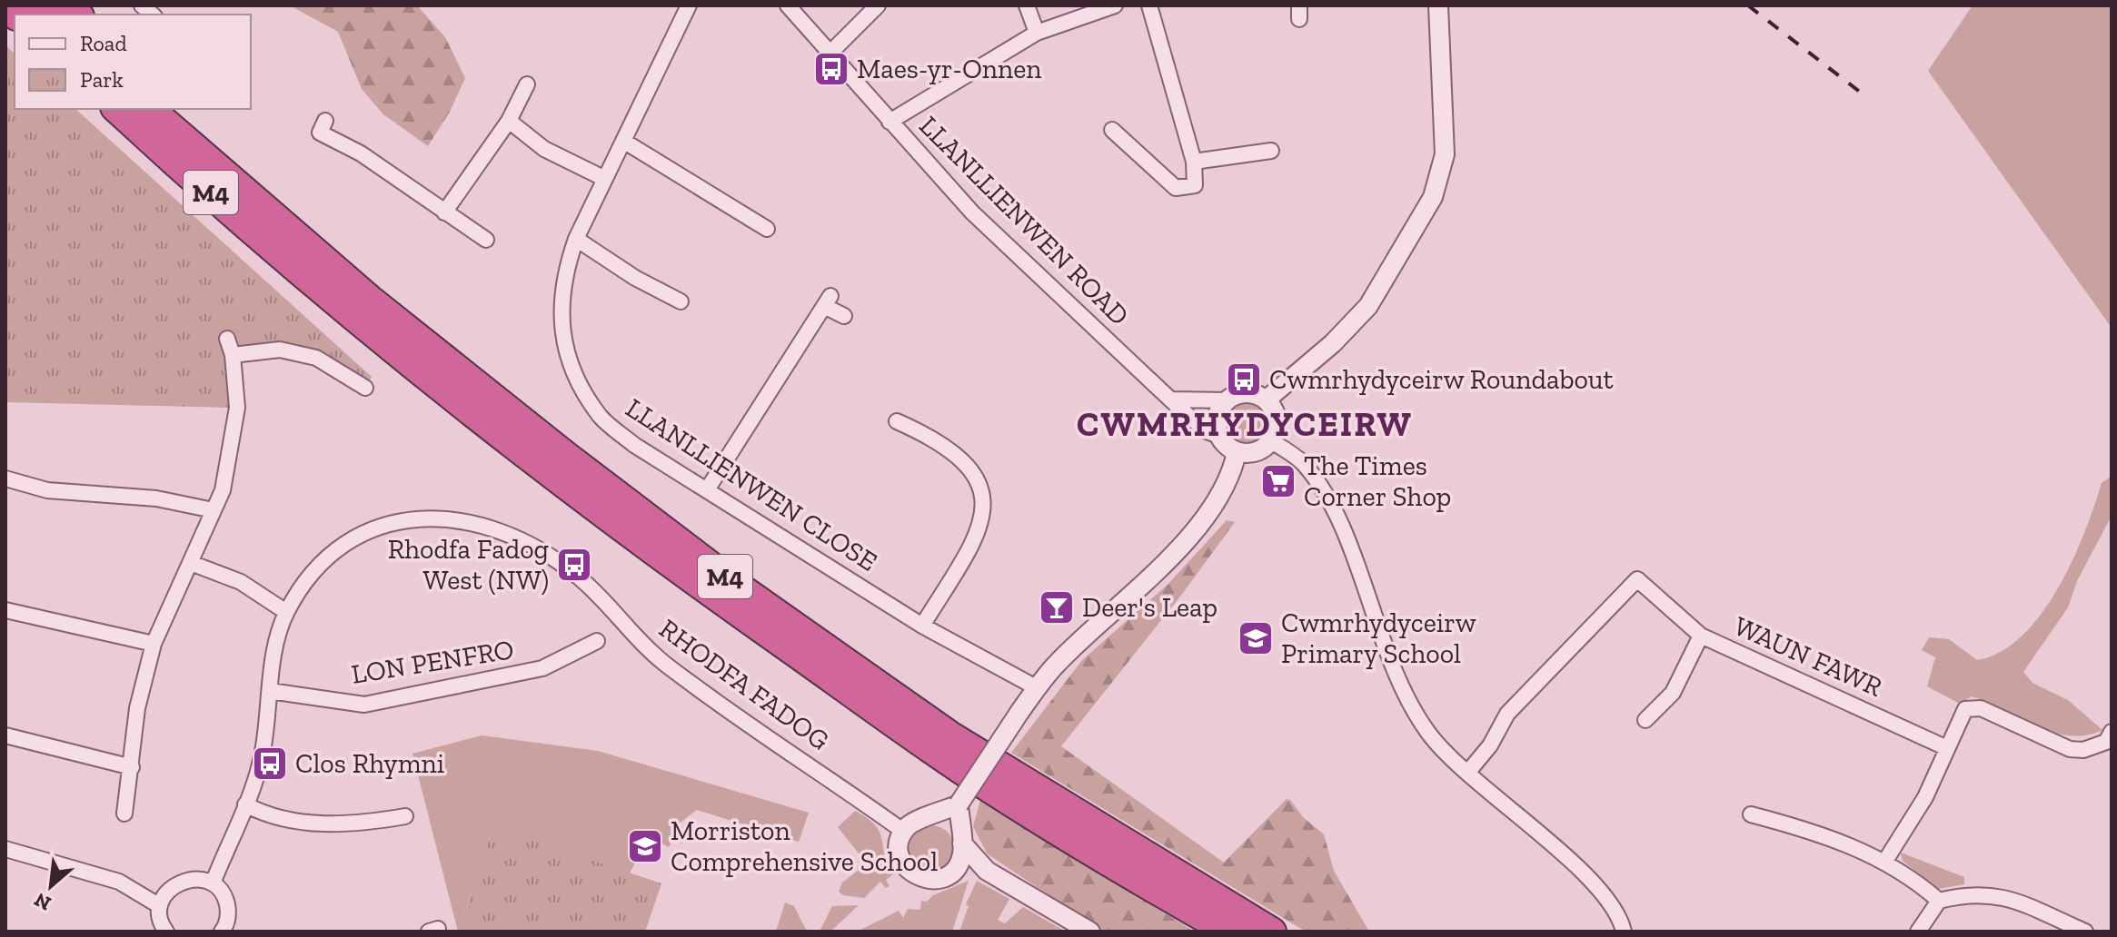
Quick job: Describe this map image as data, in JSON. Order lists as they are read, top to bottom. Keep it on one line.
{"streets":{"highway":["M4"],"street":["LLANLLIENWEN ROAD","LLANLLIENWEN CLOSE","WAUN FAWR","LON PENFRO","RHODFA FADOG"]},"crossings":[["LON PENFRO","RHODFA FADOG"]],"districts":["CWMRHYDYCEIRW"],"places":{"bus stop":["Maes-yr-Onnen","Cwmrhydyceirw Roundabout","Rhodfa Fadog West (NW)","Clos Rhymni"],"supermarket":["The Times Corner Shop"],"bar":["Deer's Leap"],"school or university":["Cwmrhydyceirw Primary School","Morriston Comprehensive School"]},"legend":["Road","Park"],"north":"bottom left"}
